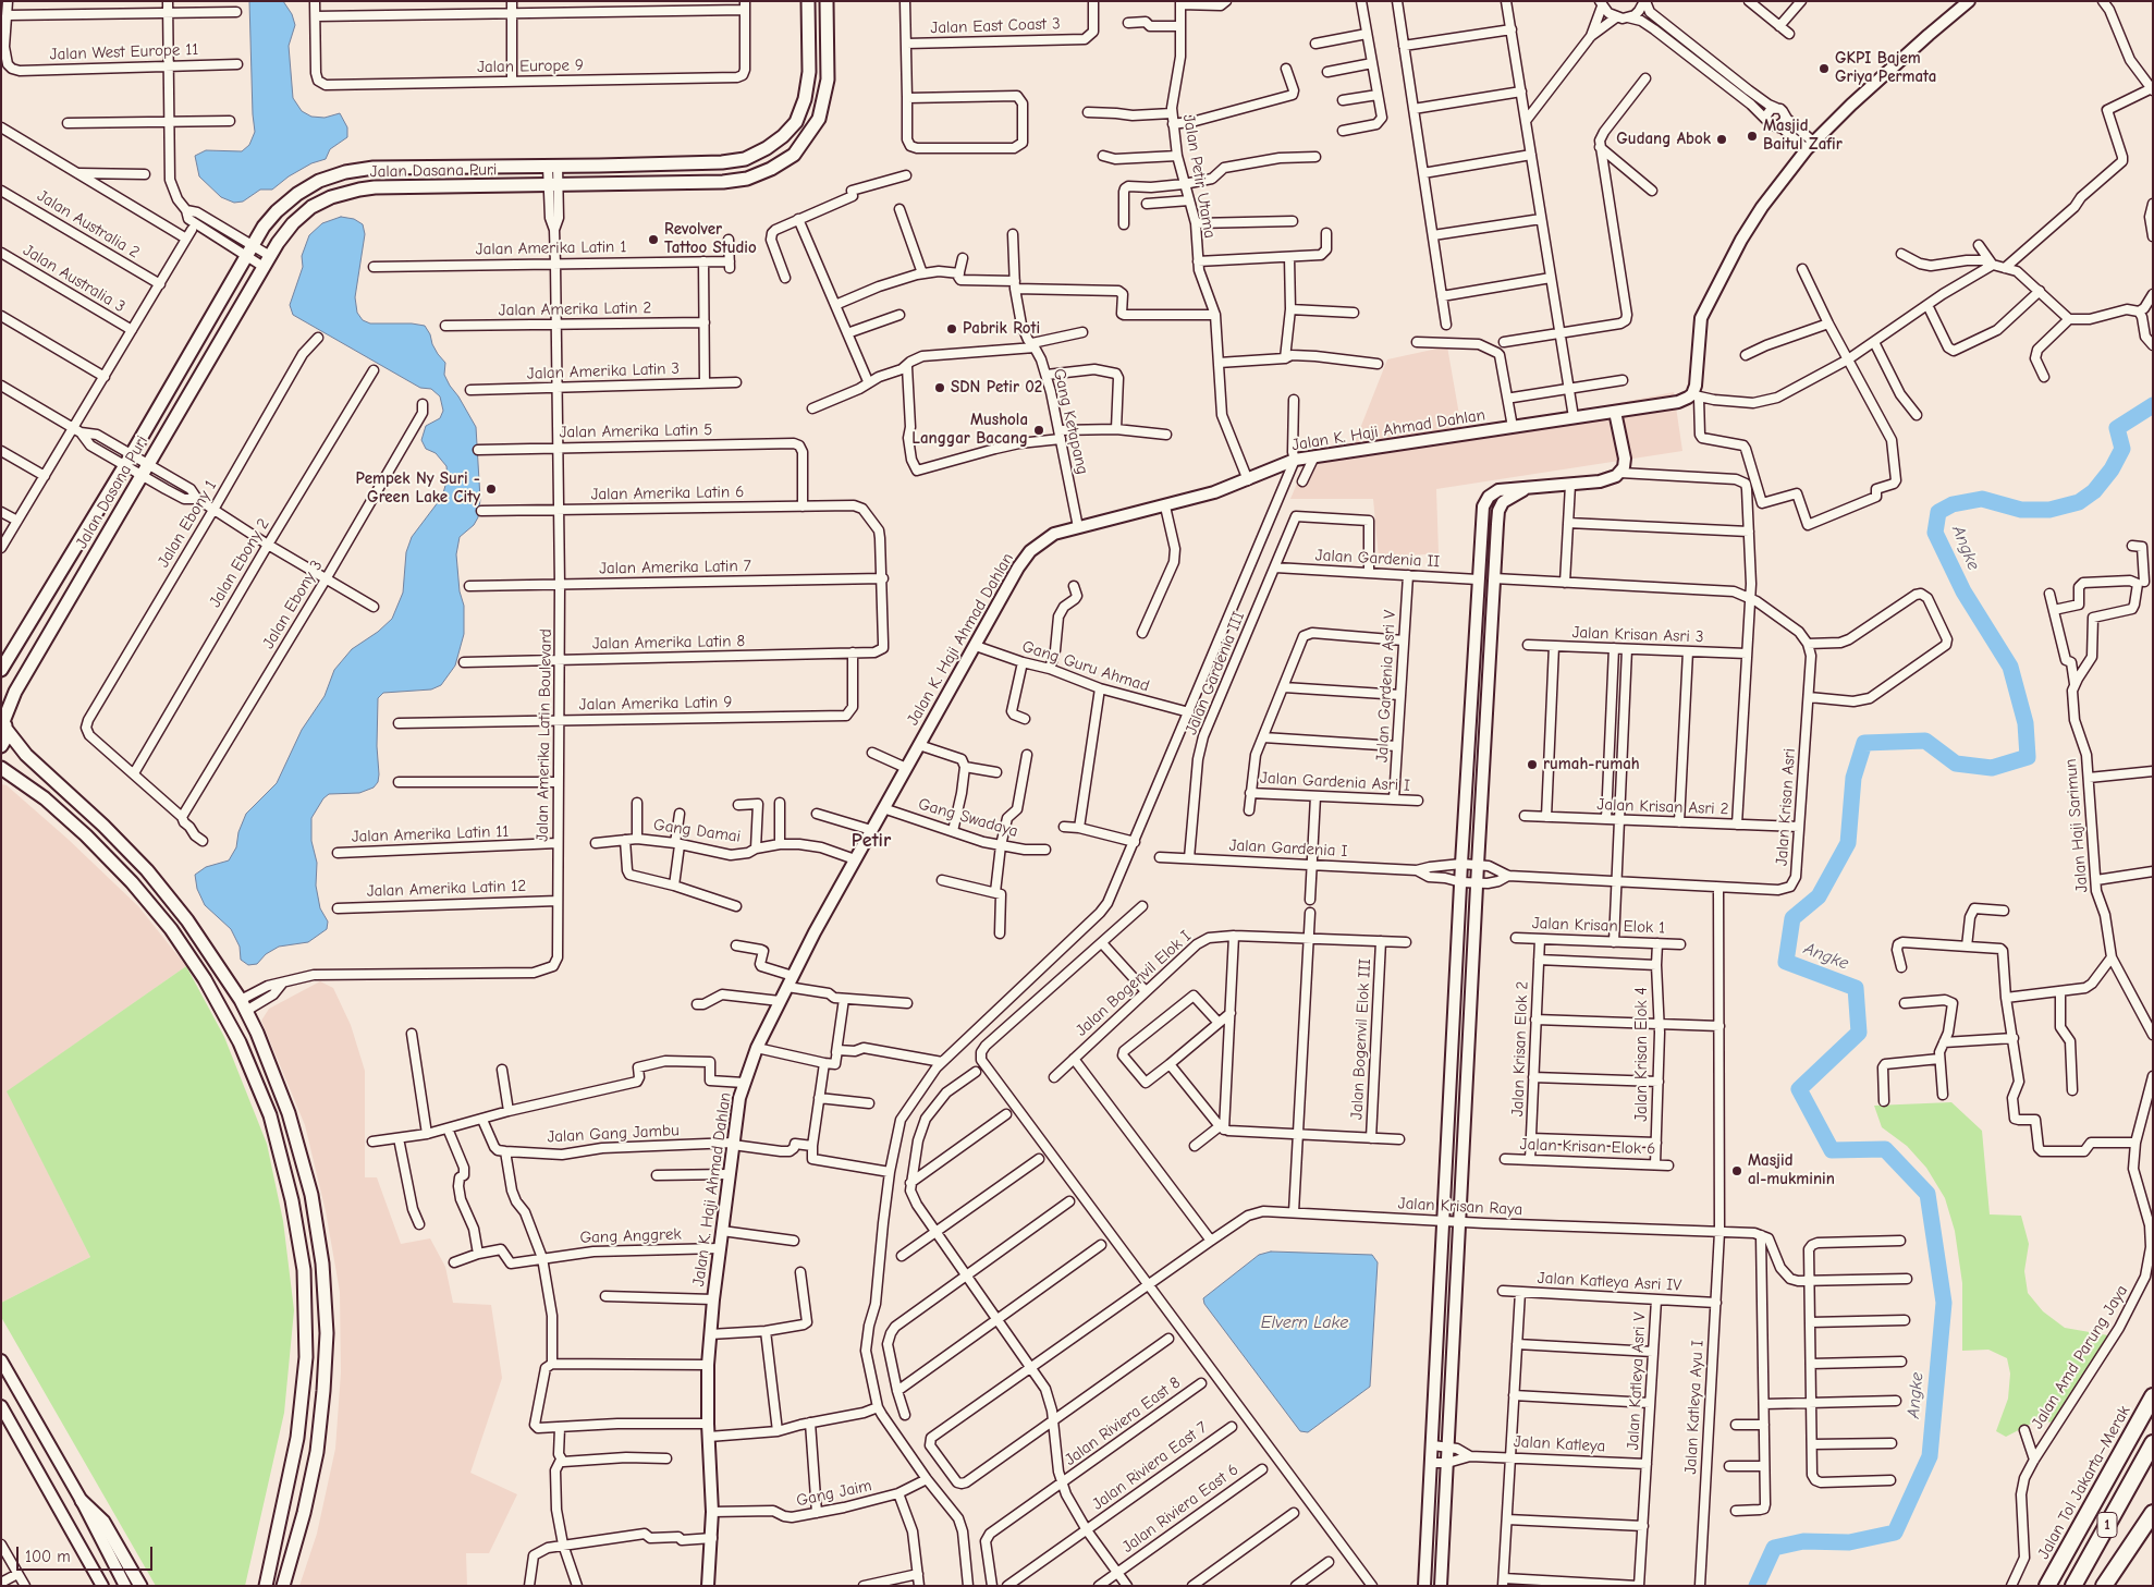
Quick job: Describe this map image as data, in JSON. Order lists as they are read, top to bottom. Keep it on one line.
{"streets":{"highway":["Jalan Tol Jakarta–Merak","1"],"main road":["Jalan Dasana Puri"],"street":["Jalan East Coast 3","Jalan West Europe 11","Jalan Europe 9","Jalan Petir Utama","Jalan Australia 2","Jalan Amerika Latin 1","Jalan Australia 3","Jalan Amerika Latin 2","Jalan Amerika Latin 3","Gang Ketapang","Jalan K. Haji Ahmad Dahlan","Jalan Amerika Latin 5","Jalan Amerika Latin 6","Jalan Ebony 1","Jalan Gardenia II","Jalan Ebony 2","Jalan Amerika Latin 7","Jalan Ebony 3","Jalan Krisan Asri 3","Jalan Amerika Latin 8","Gang Guru Ahmad","Jalan Gardenia III","Jalan Gardenia Asri V","Jalan Amerika Latin 9","Jalan Amerika Latin Boulevard","Jalan Gardenia Asri I","Jalan Krisan Asri 2","Jalan Krisan Asri","Gang Swadaya","Jalan Haji Sarimun","Gang Damai","Jalan Amerika Latin 11","Jalan Gardenia I","Jalan Amerika Latin 12","Jalan Krisan Elok 1","Jalan Bogenvil Elok I","Jalan Bogenvil Elok III","Jalan Krisan Elok 2","Jalan Krisan Elok 4","Jalan Gang Jambu","Jalan Krisan Elok 6","Jalan Krisan Raya","Gang Anggrek","Jalan Katleya Asri IV","Jalan Amd Parung Jaya","Jalan Katleya Asri V","Jalan Katleya Ayu I","Jalan Riviera East 8","Jalan Katleya","Jalan Riviera East 7","Gang Jaim","Jalan Riviera East 6"]},"crossings":[["Jalan Dasana Puri","Jalan Amerika Latin Boulevard"],["Jalan Petir Utama","Jalan K. Haji Ahmad Dahlan"],["Jalan Amerika Latin 1","Jalan Amerika Latin Boulevard"],["Jalan Amerika Latin 2","Jalan Amerika Latin Boulevard"],["Jalan Amerika Latin 3","Jalan Amerika Latin Boulevard"],["Gang Ketapang","Jalan K. Haji Ahmad Dahlan"],["Jalan K. Haji Ahmad Dahlan","Gang Guru Ahmad"],["Jalan K. Haji Ahmad Dahlan","Gang Swadaya"],["Jalan K. Haji Ahmad Dahlan","Gang Damai"],["Jalan K. Haji Ahmad Dahlan","Jalan Gang Jambu"],["Jalan K. Haji Ahmad Dahlan","Gang Anggrek"],["Jalan K. Haji Ahmad Dahlan","Gang Jaim"],["Jalan Amerika Latin 5","Jalan Amerika Latin 6"],["Jalan Amerika Latin 5","Jalan Amerika Latin Boulevard"],["Jalan Amerika Latin 6","Jalan Amerika Latin 7"],["Jalan Amerika Latin 6","Jalan Amerika Latin 8"],["Jalan Amerika Latin 6","Jalan Amerika Latin Boulevard"],["Jalan Ebony 1","Jalan Ebony 2"],["Jalan Gardenia II","Jalan Gardenia III"],["Jalan Gardenia II","Jalan Gardenia Asri V"],["Jalan Amerika Latin 7","Jalan Amerika Latin 8"],["Jalan Amerika Latin 7","Jalan Amerika Latin Boulevard"],["Jalan Amerika Latin 8","Jalan Amerika Latin 9"],["Jalan Amerika Latin 8","Jalan Amerika Latin Boulevard"],["Jalan Gardenia III","Jalan Gardenia I"],["Jalan Gardenia Asri V","Jalan Gardenia Asri I"],["Jalan Amerika Latin 9","Jalan Amerika Latin Boulevard"],["Jalan Amerika Latin Boulevard","Jalan Amerika Latin 11"],["Jalan Amerika Latin Boulevard","Jalan Amerika Latin 12"],["Jalan Krisan Asri 2","Jalan Krisan Asri"],["Jalan Krisan Elok 1","Jalan Krisan Elok 2"],["Jalan Krisan Elok 1","Jalan Krisan Elok 4"],["Jalan Bogenvil Elok I","Jalan Bogenvil Elok III"],["Jalan Krisan Elok 2","Jalan Krisan Elok 6"],["Jalan Krisan Elok 4","Jalan Krisan Elok 6"],["Jalan Krisan Raya","Jalan Katleya Ayu I"],["Jalan Katleya Asri IV","Jalan Katleya Asri V"],["Jalan Katleya Asri IV","Jalan Katleya Ayu I"],["Jalan Katleya Asri V","Jalan Katleya"]],"districts":["Petir"],"water":["Angke","Elvern Lake"],"places":["GKPI Bajem Griya Permata","Masjid Baitul Zafir","Gudang Abok","Revolver Tattoo Studio","Pabrik Roti","SDN Petir 02","Mushola Langgar Bacang","Pempek Ny Suri - Green Lake City","rumah-rumah","Masjid al-mukminin"],"scale_bar":"100 m"}
